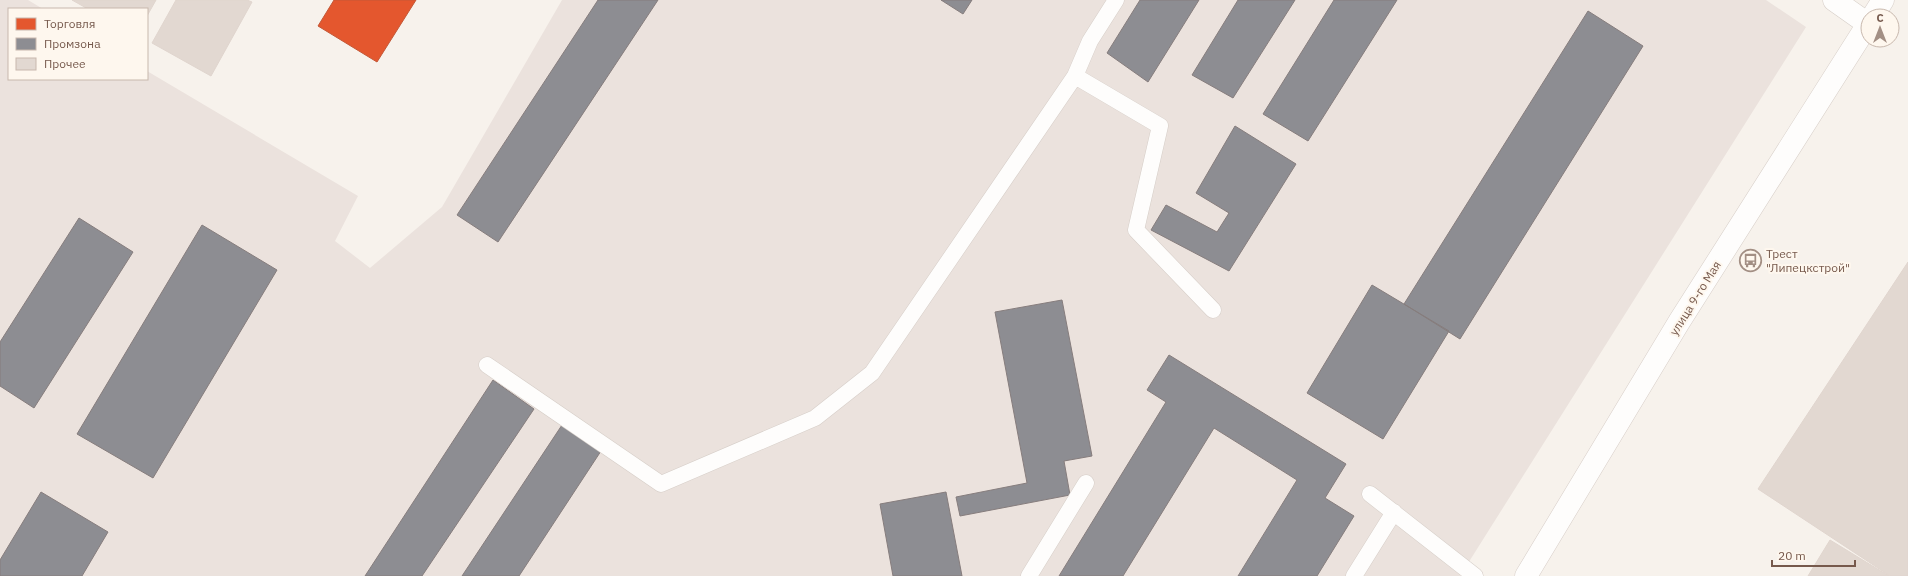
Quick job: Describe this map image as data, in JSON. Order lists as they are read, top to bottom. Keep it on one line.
{"streets":{"main road":["улица 9-го Мая"]},"places":{"bus stop":["Трест \"Липецкстрой\""]},"legend":["Торговля","Промзона","Прочее"],"scale_bar":"20 m","north":"top"}
